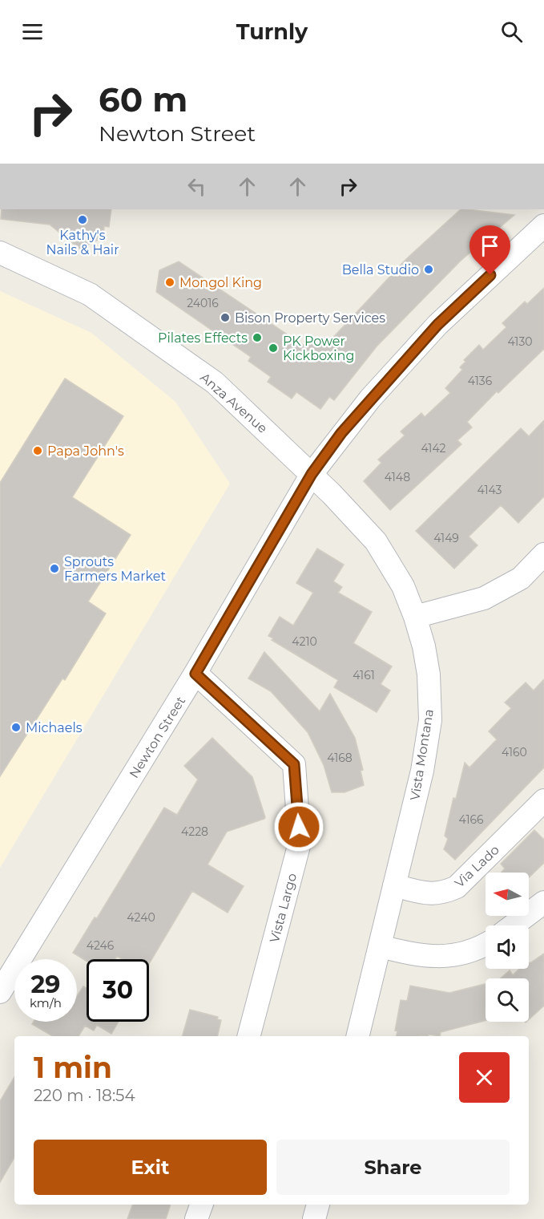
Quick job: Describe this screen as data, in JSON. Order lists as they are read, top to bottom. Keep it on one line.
{"streets":{"street":["Anza Avenue","Newton Street","Vista Montana","Via Lado","Vista Largo"]},"crossings":[["Anza Avenue","Newton Street"],["Anza Avenue","Vista Montana"],["Newton Street","Vista Montana"],["Newton Street","Vista Largo"],["Vista Montana","Via Lado"]],"places":["Kathy's Nails & Hair","Bella Studio","Mongol King","Bison Property Services","Pilates Effects","PK Power Kickboxing","Papa John's","Sprouts Farmers Market","Michaels"],"house_numbers":["24016","4130","4136","4142","4148","4143","4149","4210","4161","4160","4168","4166","4228","4240","4246"],"north":"left","page":{"header":"Turnly","turn":["60 m","Newton Street"],"speed":"29 km/h","limit":"30","heading":["1 min","220 m · 18:54"],"buttons":["Exit","Share"]}}
